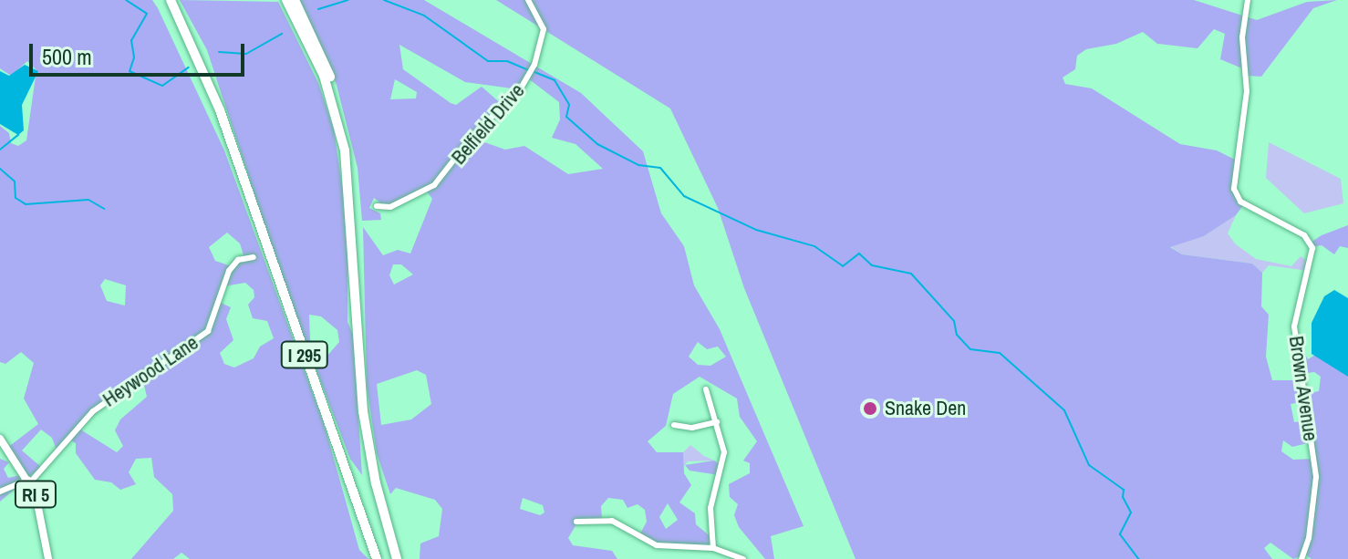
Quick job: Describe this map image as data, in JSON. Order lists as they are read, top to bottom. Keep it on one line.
{"streets":{"highway":["I 295"],"main road":["RI 5"],"street":["Belfield Drive","Heywood Lane","Brown Avenue"]},"crossings":[["Heywood Lane","RI 5"]],"places":["Snake Den"],"scale_bar":"500 m"}
